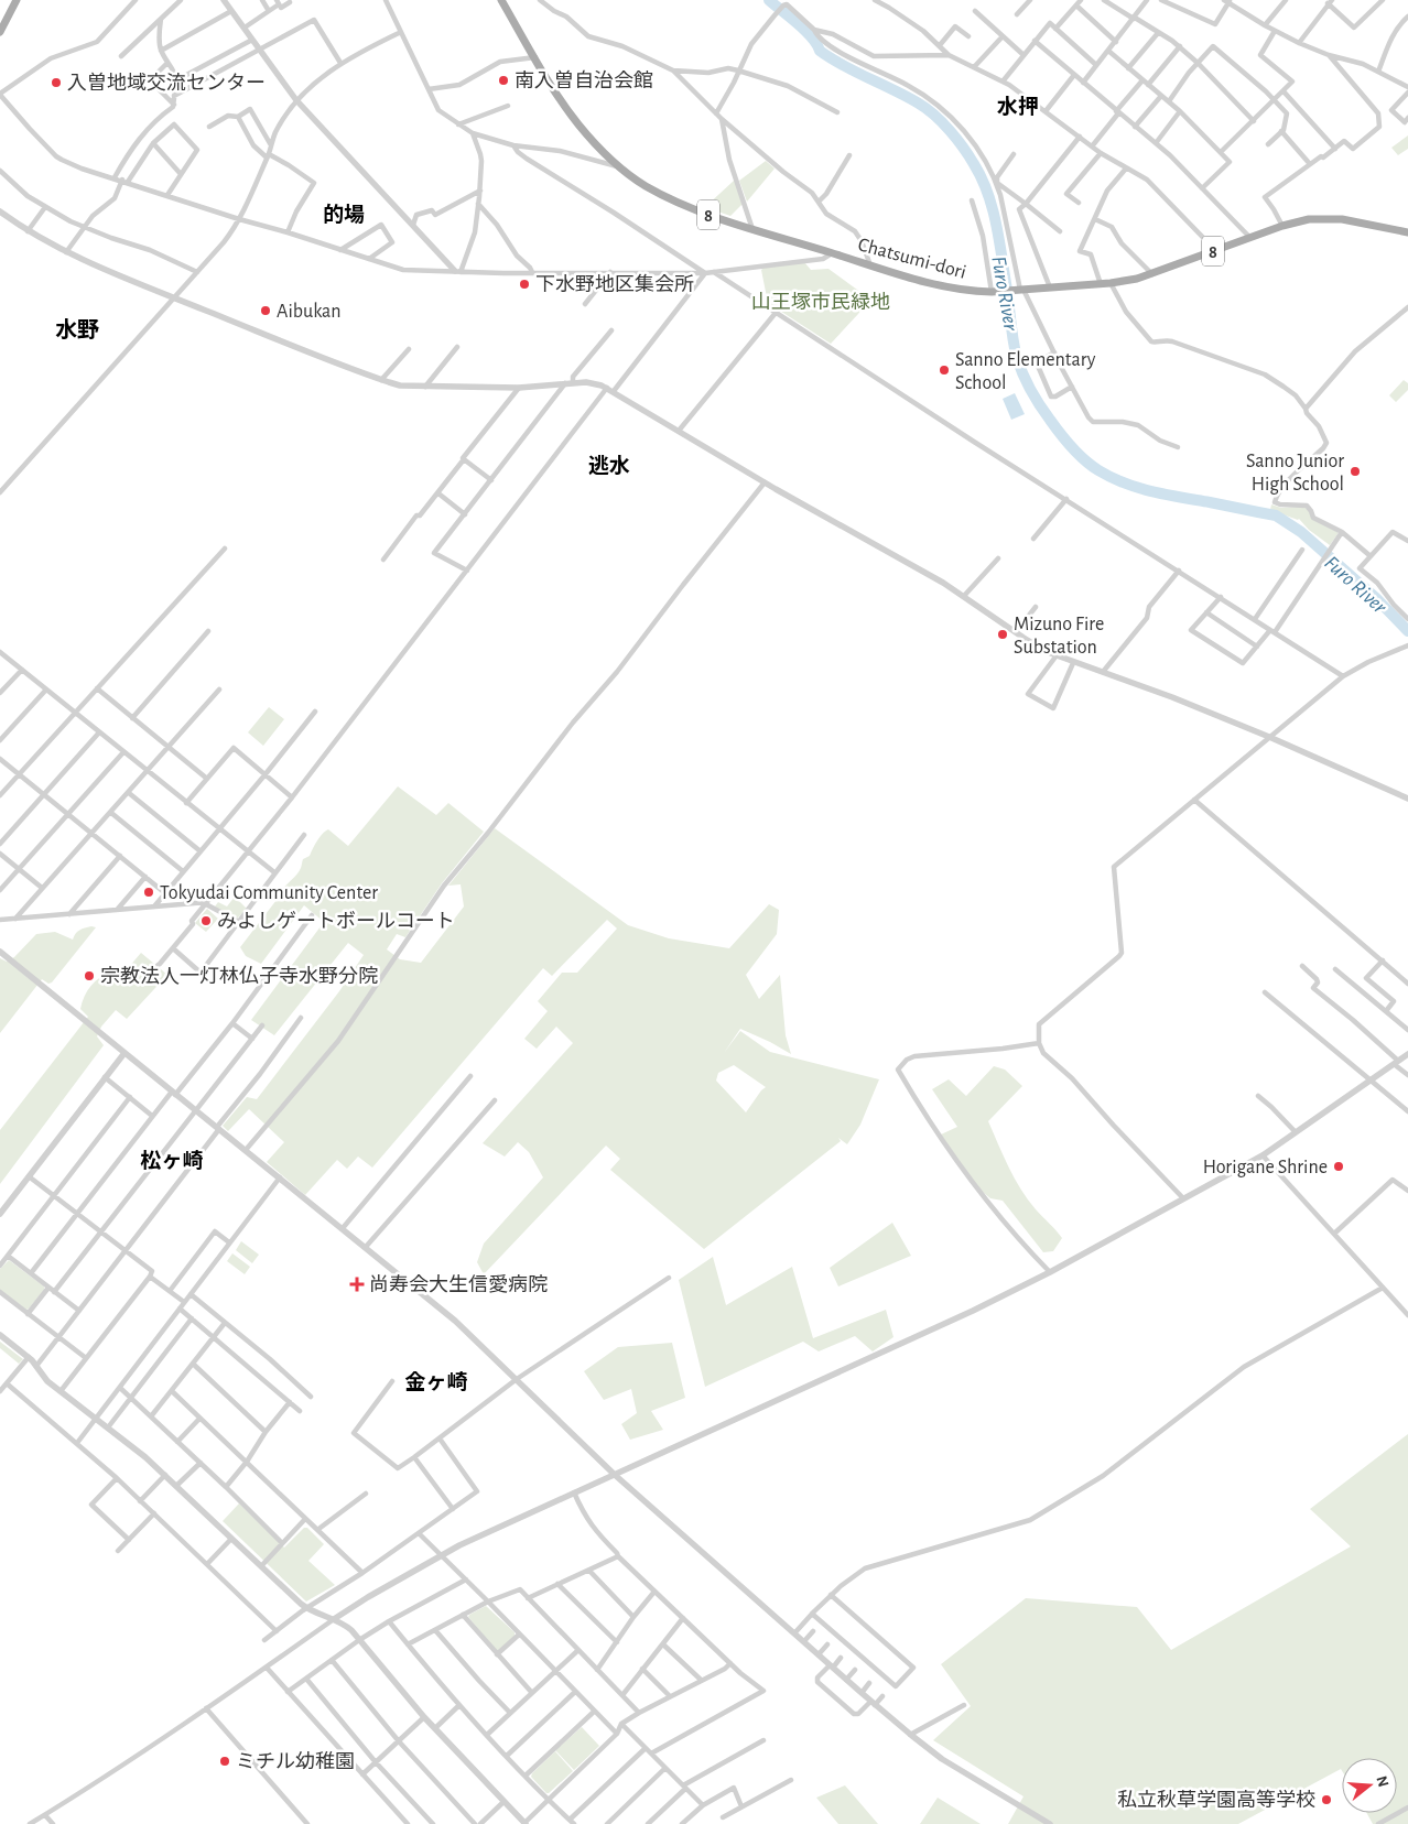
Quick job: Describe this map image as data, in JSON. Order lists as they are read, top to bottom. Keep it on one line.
{"streets":{"main road":["8","Chatsumi-dori"]},"districts":["水押","的場","水野","逃水","松ヶ崎","金ヶ崎"],"water":["Furo River"],"parks":["山王塚市民緑地"],"places":{"other":["南入曽自治会館","入曽地域交流センター","下水野地区集会所","Aibukan","Sanno Elementary School","Sanno Junior High School","Mizuno Fire Substation","Tokyudai Community Center","みよしゲートボールコート","宗教法人一灯林仏子寺水野分院","Horigane Shrine","ミチル幼稚園","私立秋草学園高等学校"],"health":["尚寿会大生信愛病院"]},"north":"right"}
